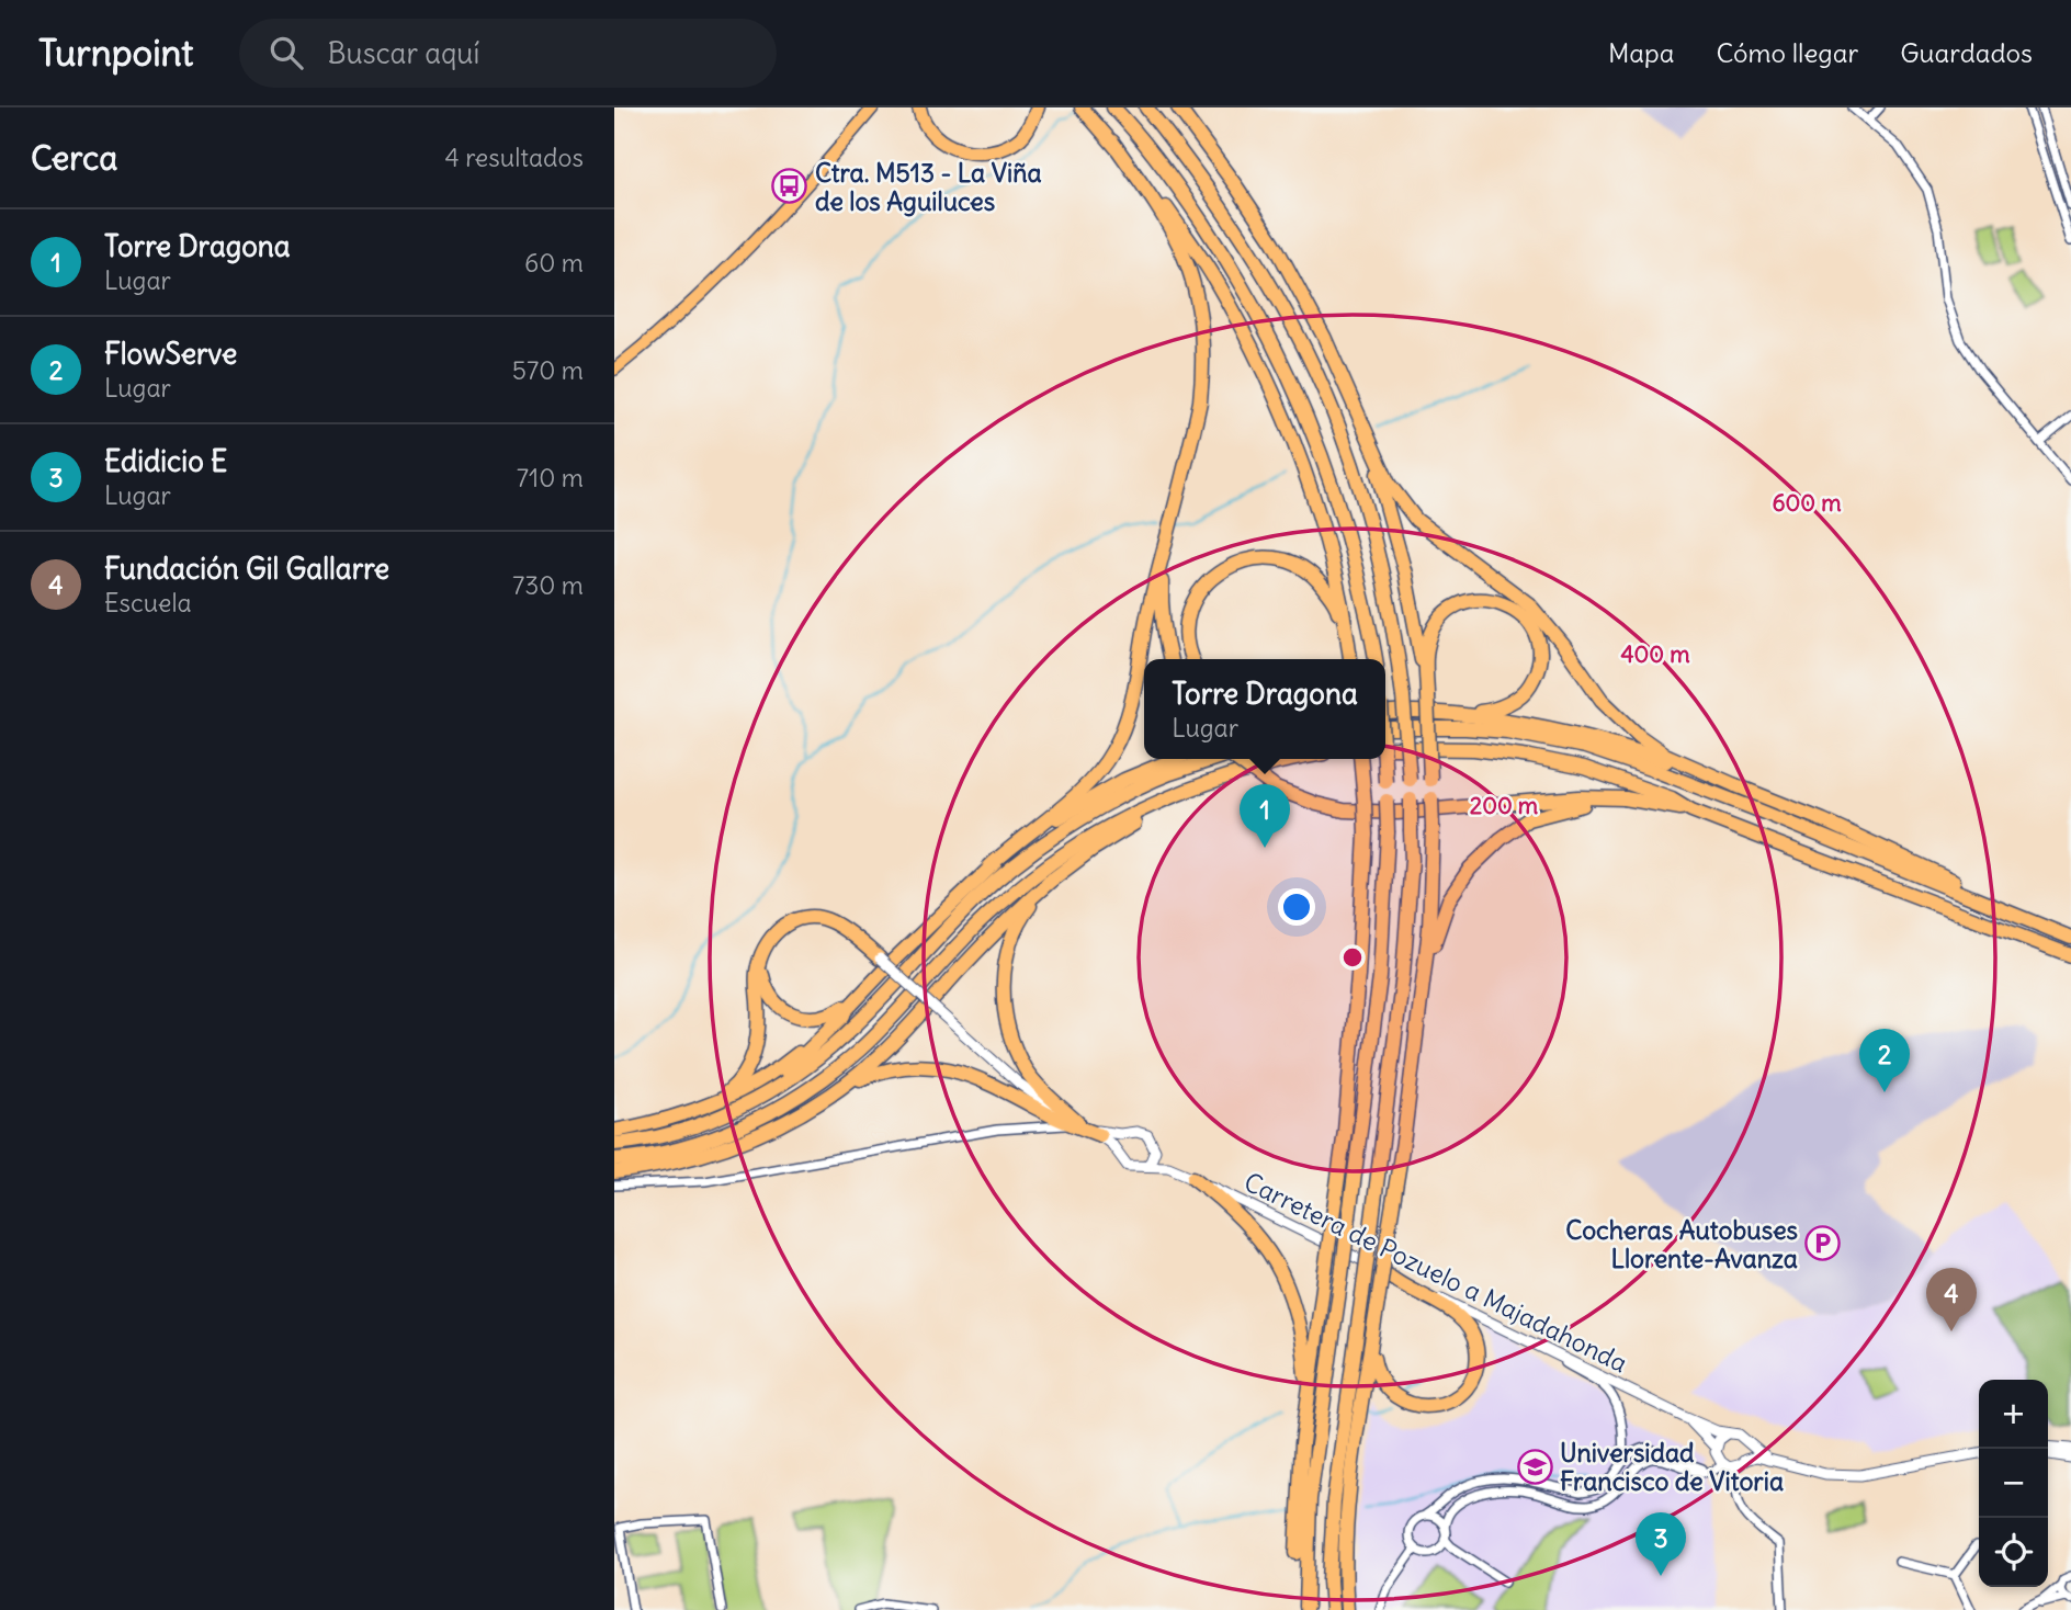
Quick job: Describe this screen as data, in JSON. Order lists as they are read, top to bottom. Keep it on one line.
{"streets":{"street":["Carretera de Pozuelo a Majadahonda"]},"places":{"bus stop":["Ctra. M513 - La Viña de los Aguiluces"],"parking":["Cocheras Autobuses Llorente-Avanza"],"school or university":["Universidad Francisco de Vitoria"]},"page":{"header":"Turnpoint","search":"Buscar aquí","nav":["Mapa","Cómo llegar","Guardados"],"heading":["Cerca","4 resultados"],"list":[{"mark":"1","name":"Torre Dragona","note":"Lugar","value":"60 m"},{"mark":"2","name":"FlowServe","note":"Lugar","value":"570 m"},{"mark":"3","name":"Edidicio E","note":"Lugar","value":"710 m"},{"mark":"4","name":"Fundación Gil Gallarre","note":"Escuela","value":"730 m"}],"popup":["Torre Dragona","Lugar"],"pins":["1","2","4","3"],"map_buttons":["+","−"]},"rings":["600 m","400 m","200 m"]}
